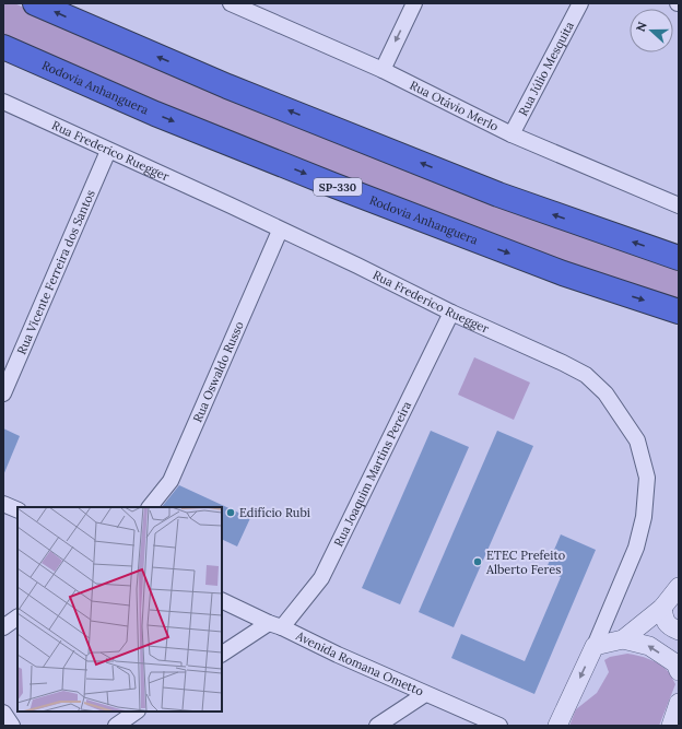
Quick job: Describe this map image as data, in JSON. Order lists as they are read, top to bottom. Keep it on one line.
{"streets":{"highway":["Rodovia Anhanguera","SP-330"],"street":["Rua Júlio Mesquita","Rua Otávio Merlo","Rua Frederico Ruegger","Rua Vicente Ferreira dos Santos","Rua Oswaldo Russo","Rua Joaquim Martins Pereira","Avenida Romana Ometto"]},"crossings":[["Rua Júlio Mesquita","Rua Otávio Merlo"],["Rua Frederico Ruegger","Rua Vicente Ferreira dos Santos"],["Rua Frederico Ruegger","Rua Oswaldo Russo"],["Rua Frederico Ruegger","Rua Joaquim Martins Pereira"],["Rua Joaquim Martins Pereira","Avenida Romana Ometto"]],"places":["Edifício Rubi","ETEC Prefeito Alberto Feres"],"north":"left"}
